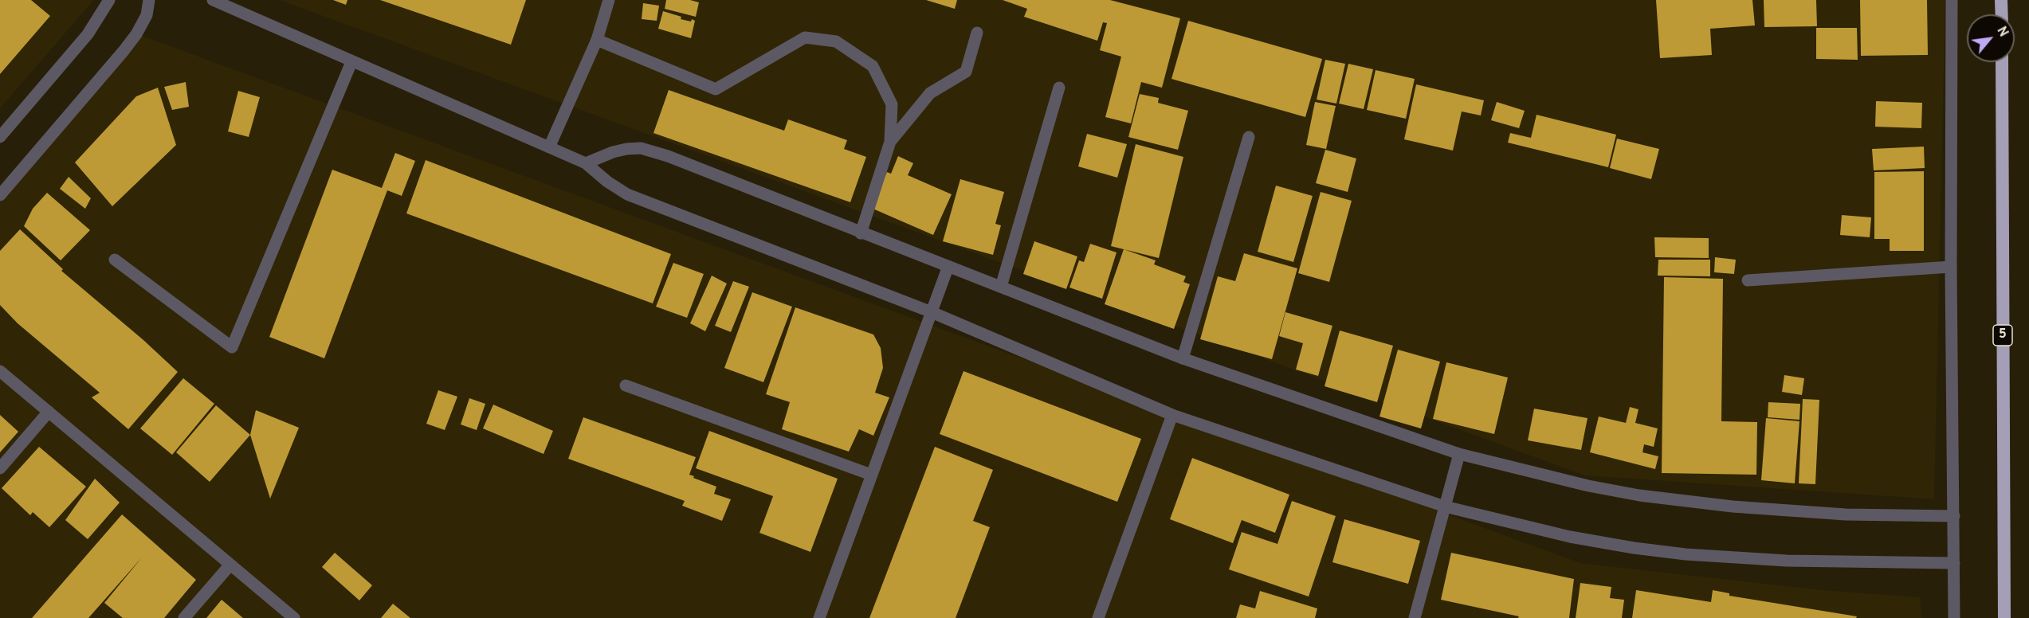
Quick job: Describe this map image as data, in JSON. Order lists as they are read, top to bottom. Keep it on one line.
{"streets":{"highway":["5"]},"north":"top right"}
